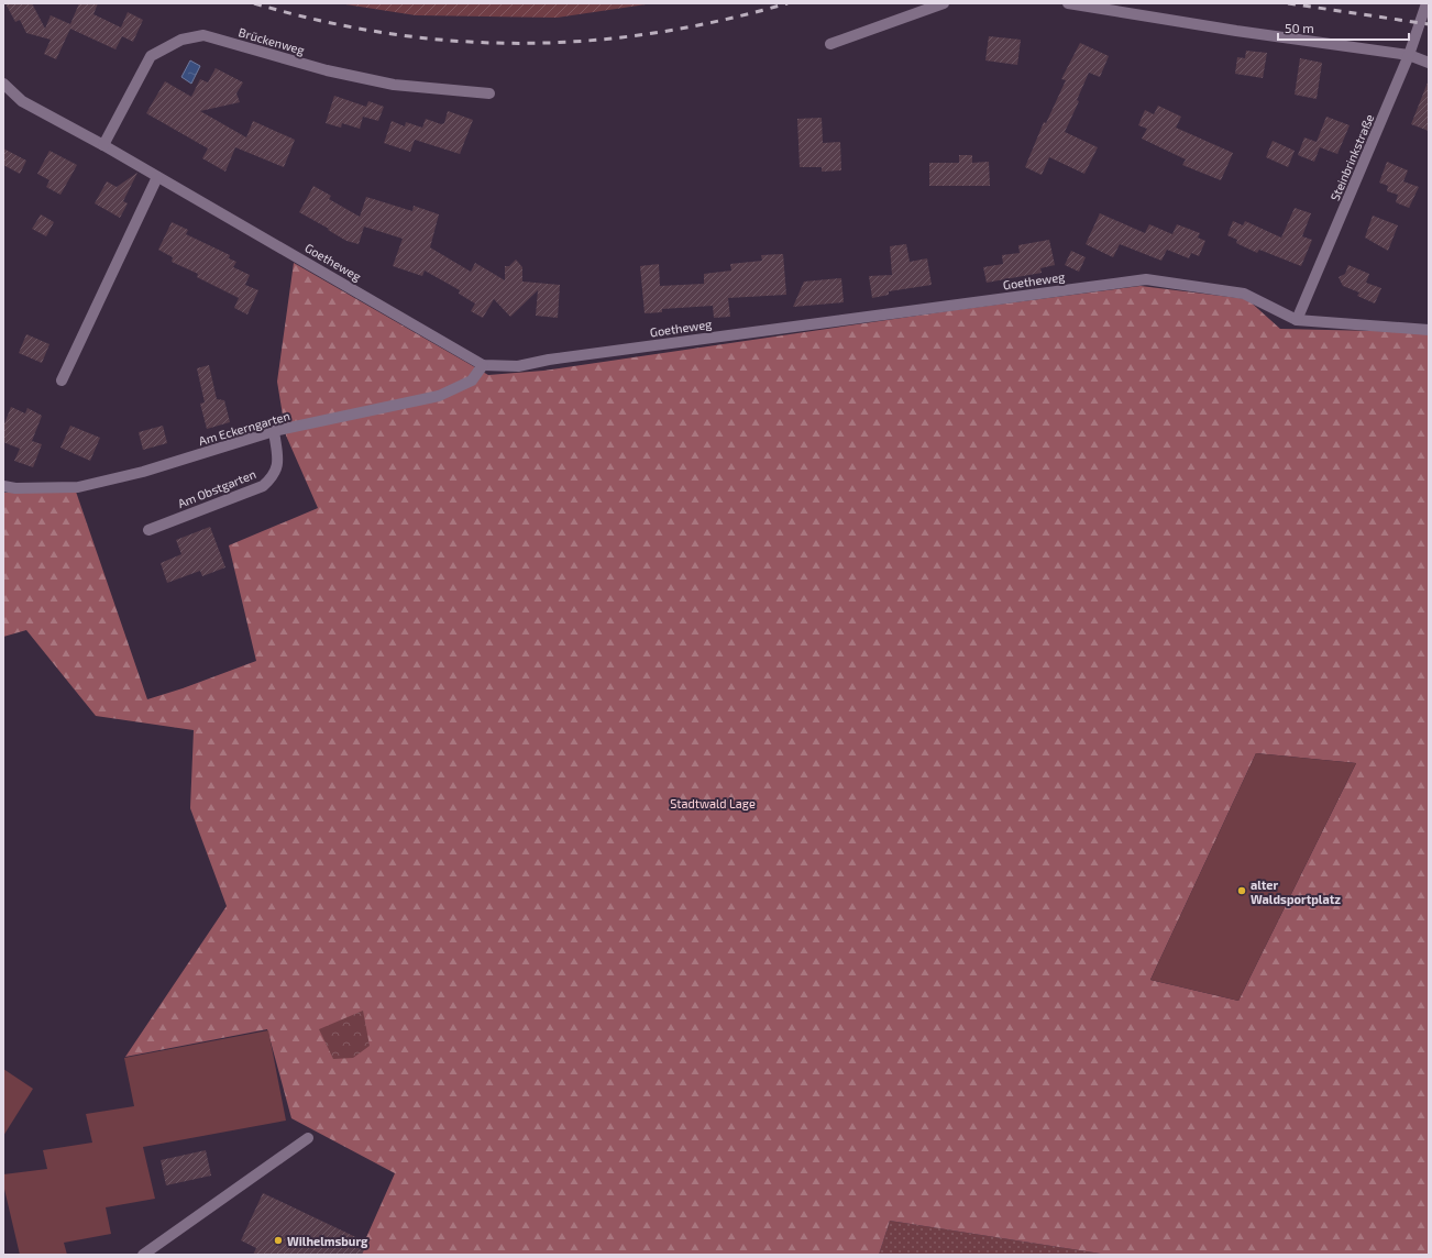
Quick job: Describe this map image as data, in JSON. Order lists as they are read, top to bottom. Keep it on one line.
{"streets":{"street":["Brückenweg","Steinbrinkstraße","Goetheweg","Am Eckerngarten","Am Obstgarten"]},"crossings":[["Brückenweg","Goetheweg"],["Steinbrinkstraße","Goetheweg"],["Goetheweg","Am Eckerngarten"],["Am Eckerngarten","Am Obstgarten"]],"parks":["Stadtwald Lage"],"places":["alter Waldsportplatz","Wilhelmsburg"],"scale_bar":"50 m"}
